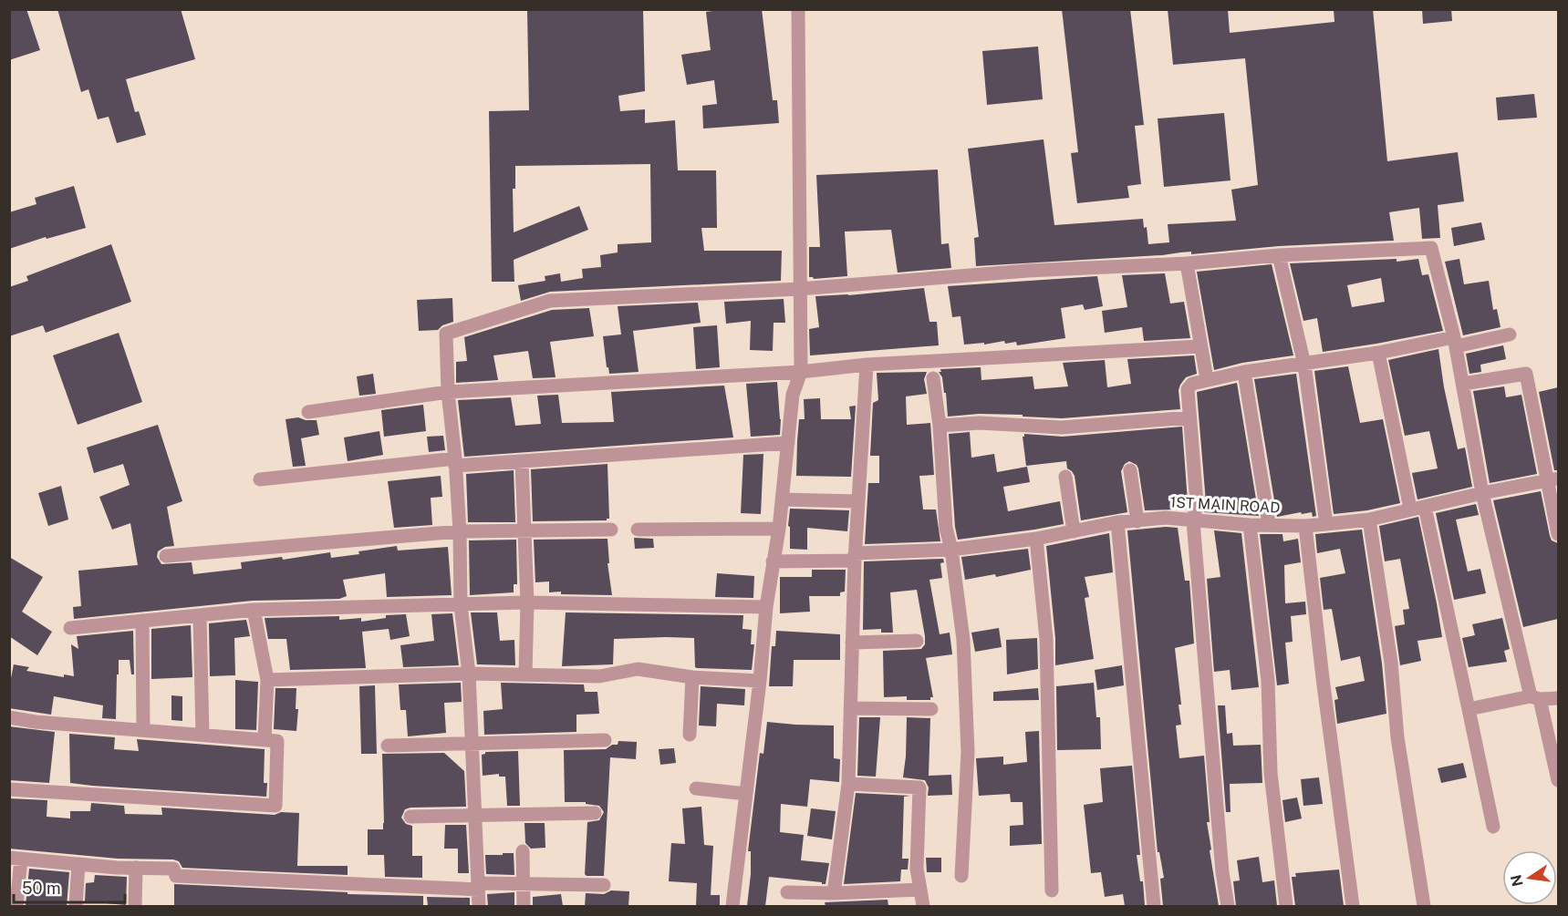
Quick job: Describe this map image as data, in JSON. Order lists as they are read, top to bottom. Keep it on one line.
{"streets":{"street":["1ST MAIN ROAD"]},"scale_bar":"50 m","north":"left"}
